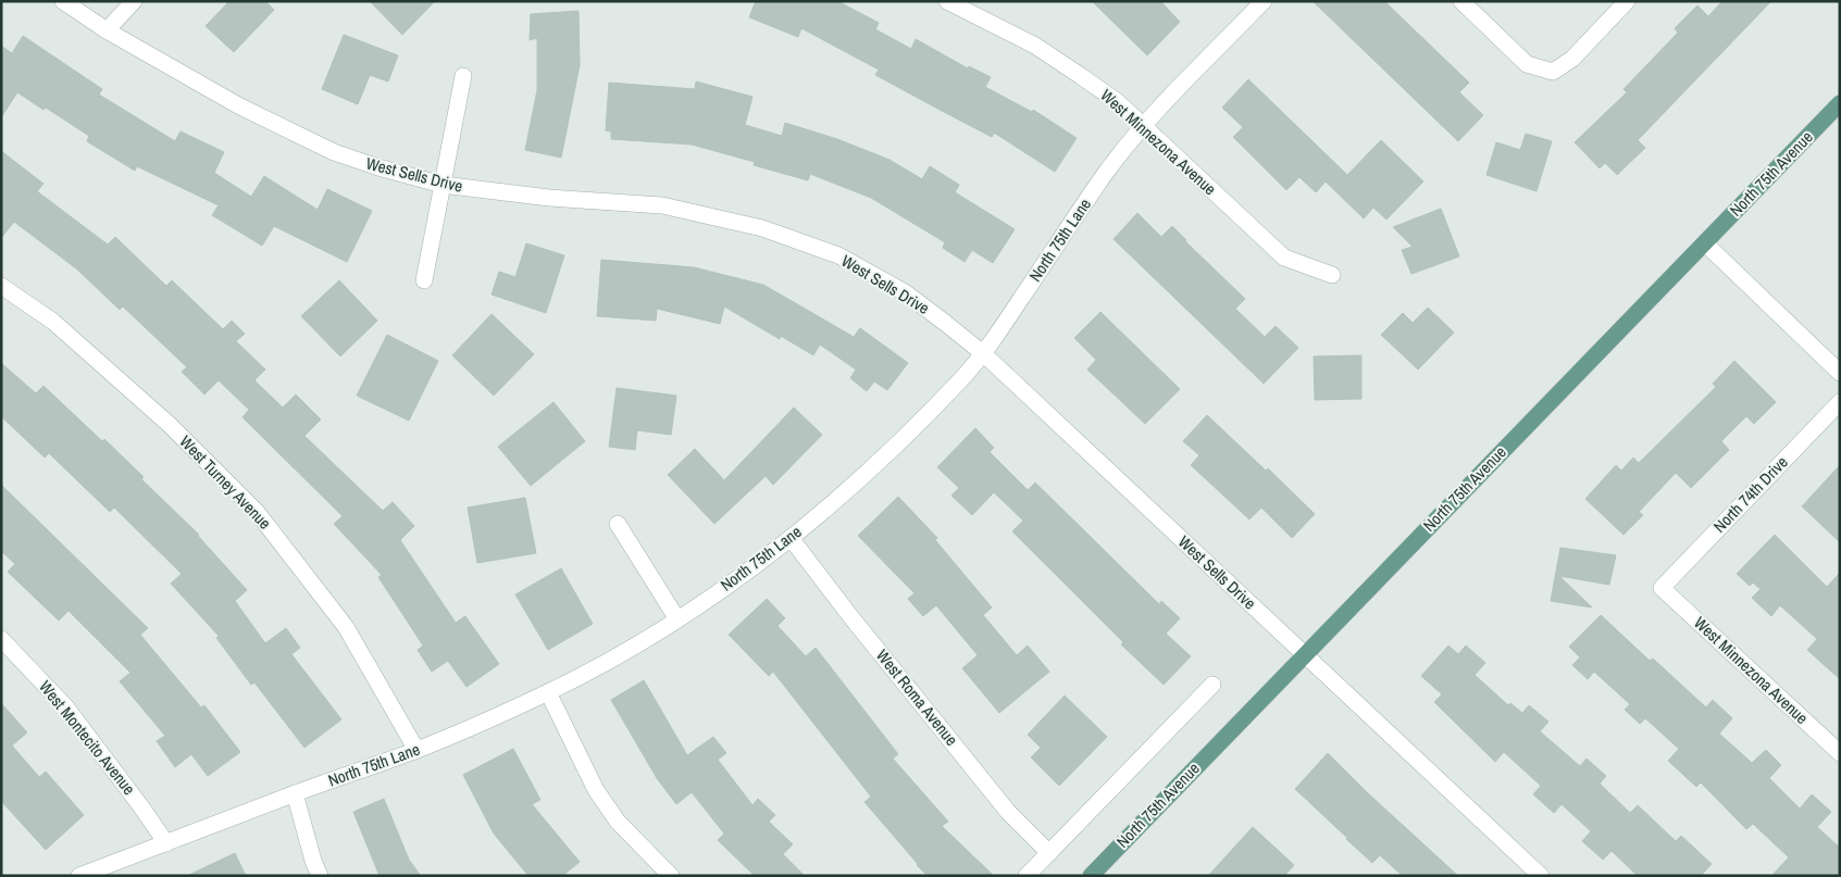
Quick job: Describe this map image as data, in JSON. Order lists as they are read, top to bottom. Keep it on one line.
{"streets":{"main road":["North 75th Avenue"],"street":["West Minnezona Avenue","West Sells Drive","North 75th Lane","West Turney Avenue","North 74th Drive","West Roma Avenue","West Montecito Avenue"]},"crossings":[["West Minnezona Avenue","North 75th Lane"],["West Minnezona Avenue","North 74th Drive"],["North 75th Avenue","West Sells Drive"],["West Sells Drive","North 75th Lane"],["North 75th Lane","West Turney Avenue"],["North 75th Lane","West Roma Avenue"],["North 75th Lane","West Montecito Avenue"]]}
